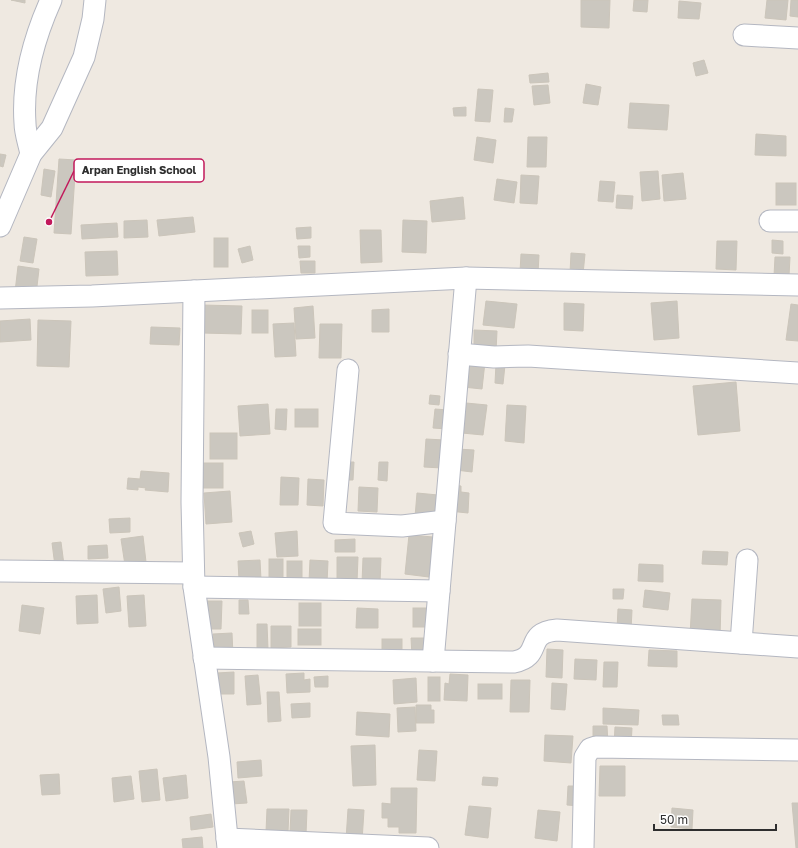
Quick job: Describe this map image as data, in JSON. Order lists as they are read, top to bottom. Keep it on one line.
{"places":["Arpan English School"],"scale_bar":"50 m"}
